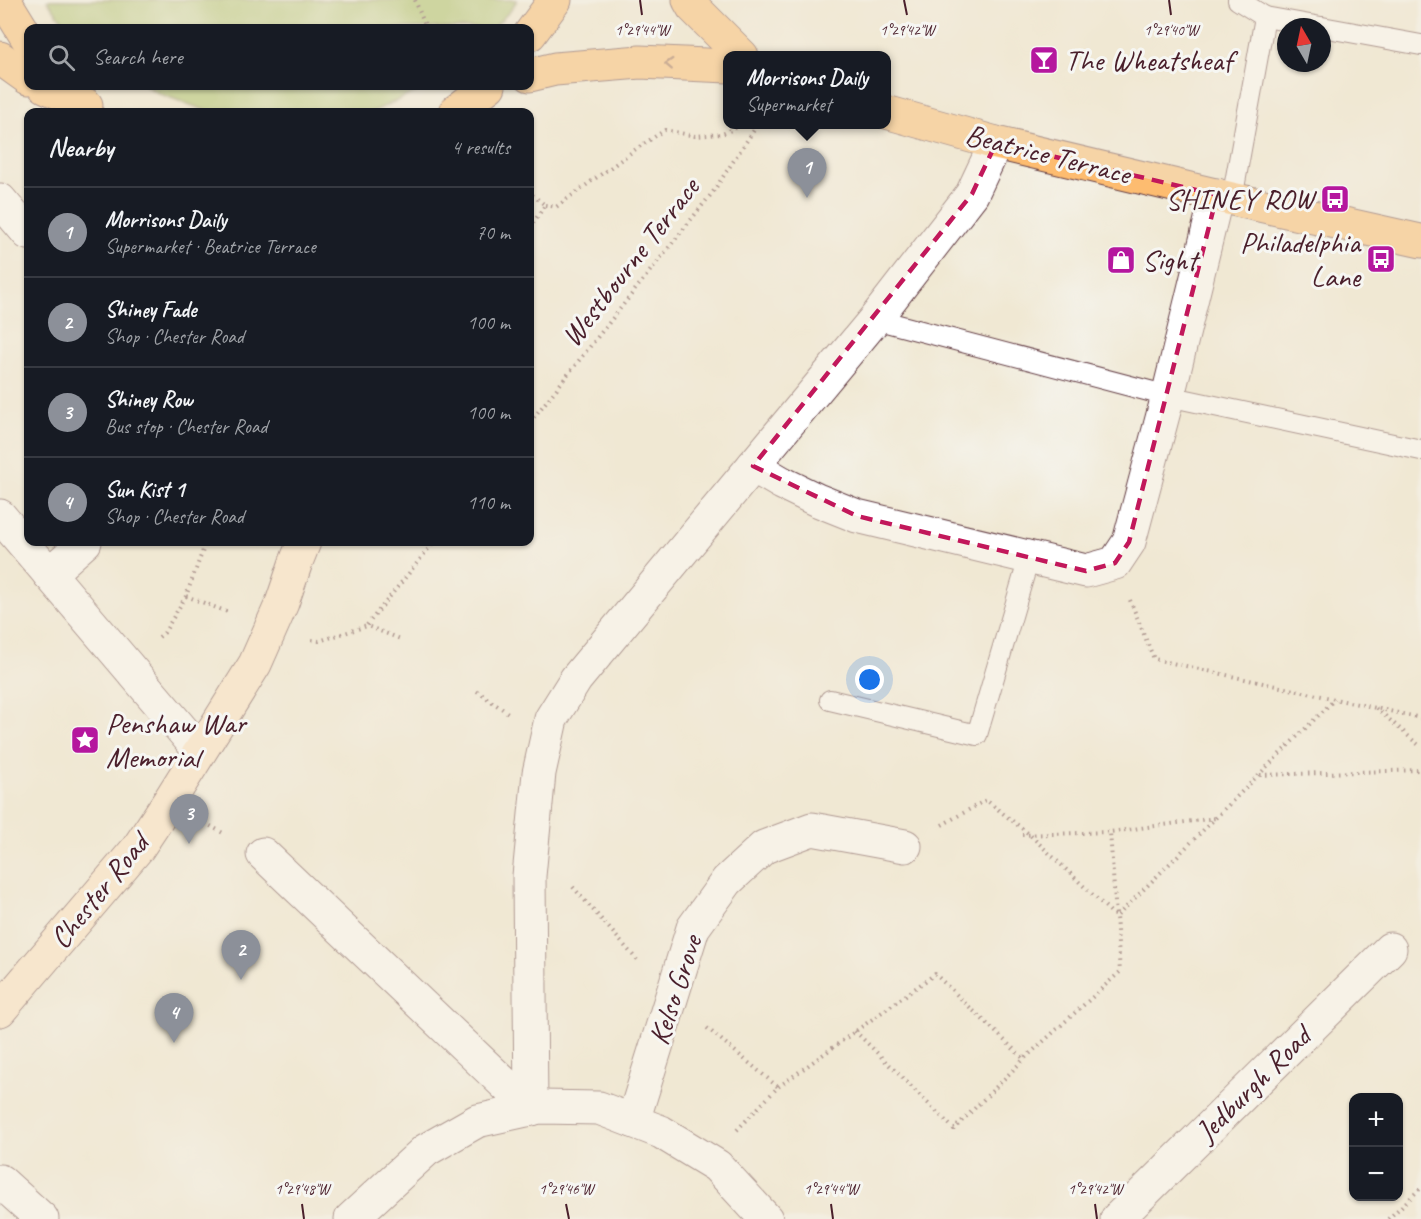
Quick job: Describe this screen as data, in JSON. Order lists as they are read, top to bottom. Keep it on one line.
{"streets":{"main road":["Beatrice Terrace","Chester Road"],"street":["Kelso Grove","Jedburgh Road"],"path":["Westbourne Terrace"]},"places":{"bar":["The Wheatsheaf"],"bus stop":["SHINEY ROW","Philadelphia Lane"],"shop":["Sight"],"place":["Penshaw War Memorial"]},"north":"top","page":{"search":"Search here","popup":["Morrisons Daily","Supermarket"],"heading":["Nearby","4 results"],"pins":["1","3","2","4"],"list":[{"mark":"1","name":"Morrisons Daily","note":"Supermarket · Beatrice Terrace","value":"70 m"},{"mark":"2","name":"Shiney Fade","note":"Shop · Chester Road","value":"100 m"},{"mark":"3","name":"Shiney Row","note":"Bus stop · Chester Road","value":"100 m"},{"mark":"4","name":"Sun Kist 1","note":"Shop · Chester Road","value":"110 m"}],"map_buttons":["+","−"]},"coordinates":["1°29'44\"W","1°29'42\"W","1°29'40\"W","1°29'48\"W","1°29'46\"W"]}
